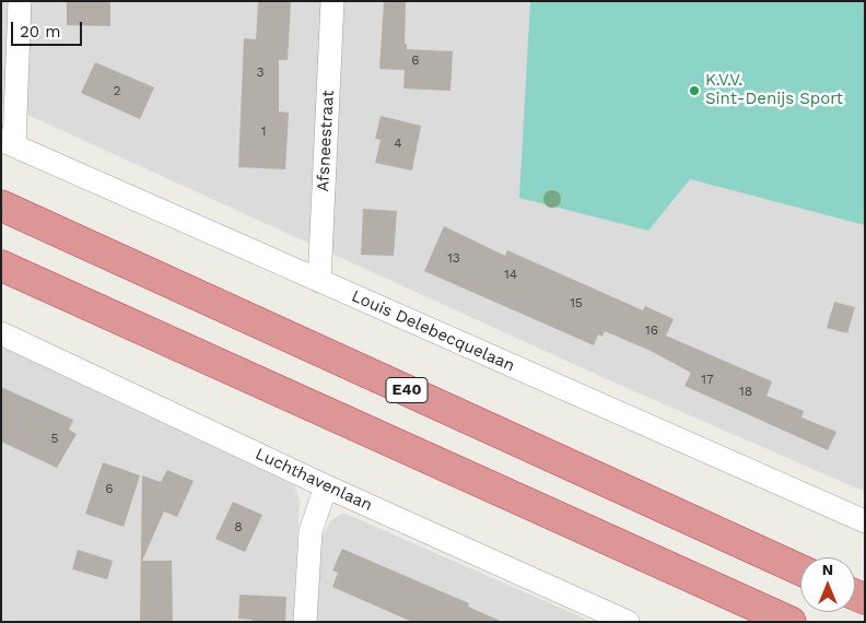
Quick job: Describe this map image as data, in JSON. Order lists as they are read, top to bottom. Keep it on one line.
{"streets":{"highway":["E40"],"street":["Afsneestraat","Louis Delebecquelaan","Luchthavenlaan"]},"crossings":[["Afsneestraat","Louis Delebecquelaan"]],"places":["K.V.V. Sint-Denijs Sport"],"house_numbers":["6","3","2","1","4","13","14","15","16","17","18","5","6","8"],"scale_bar":"20 m","north":"top"}
